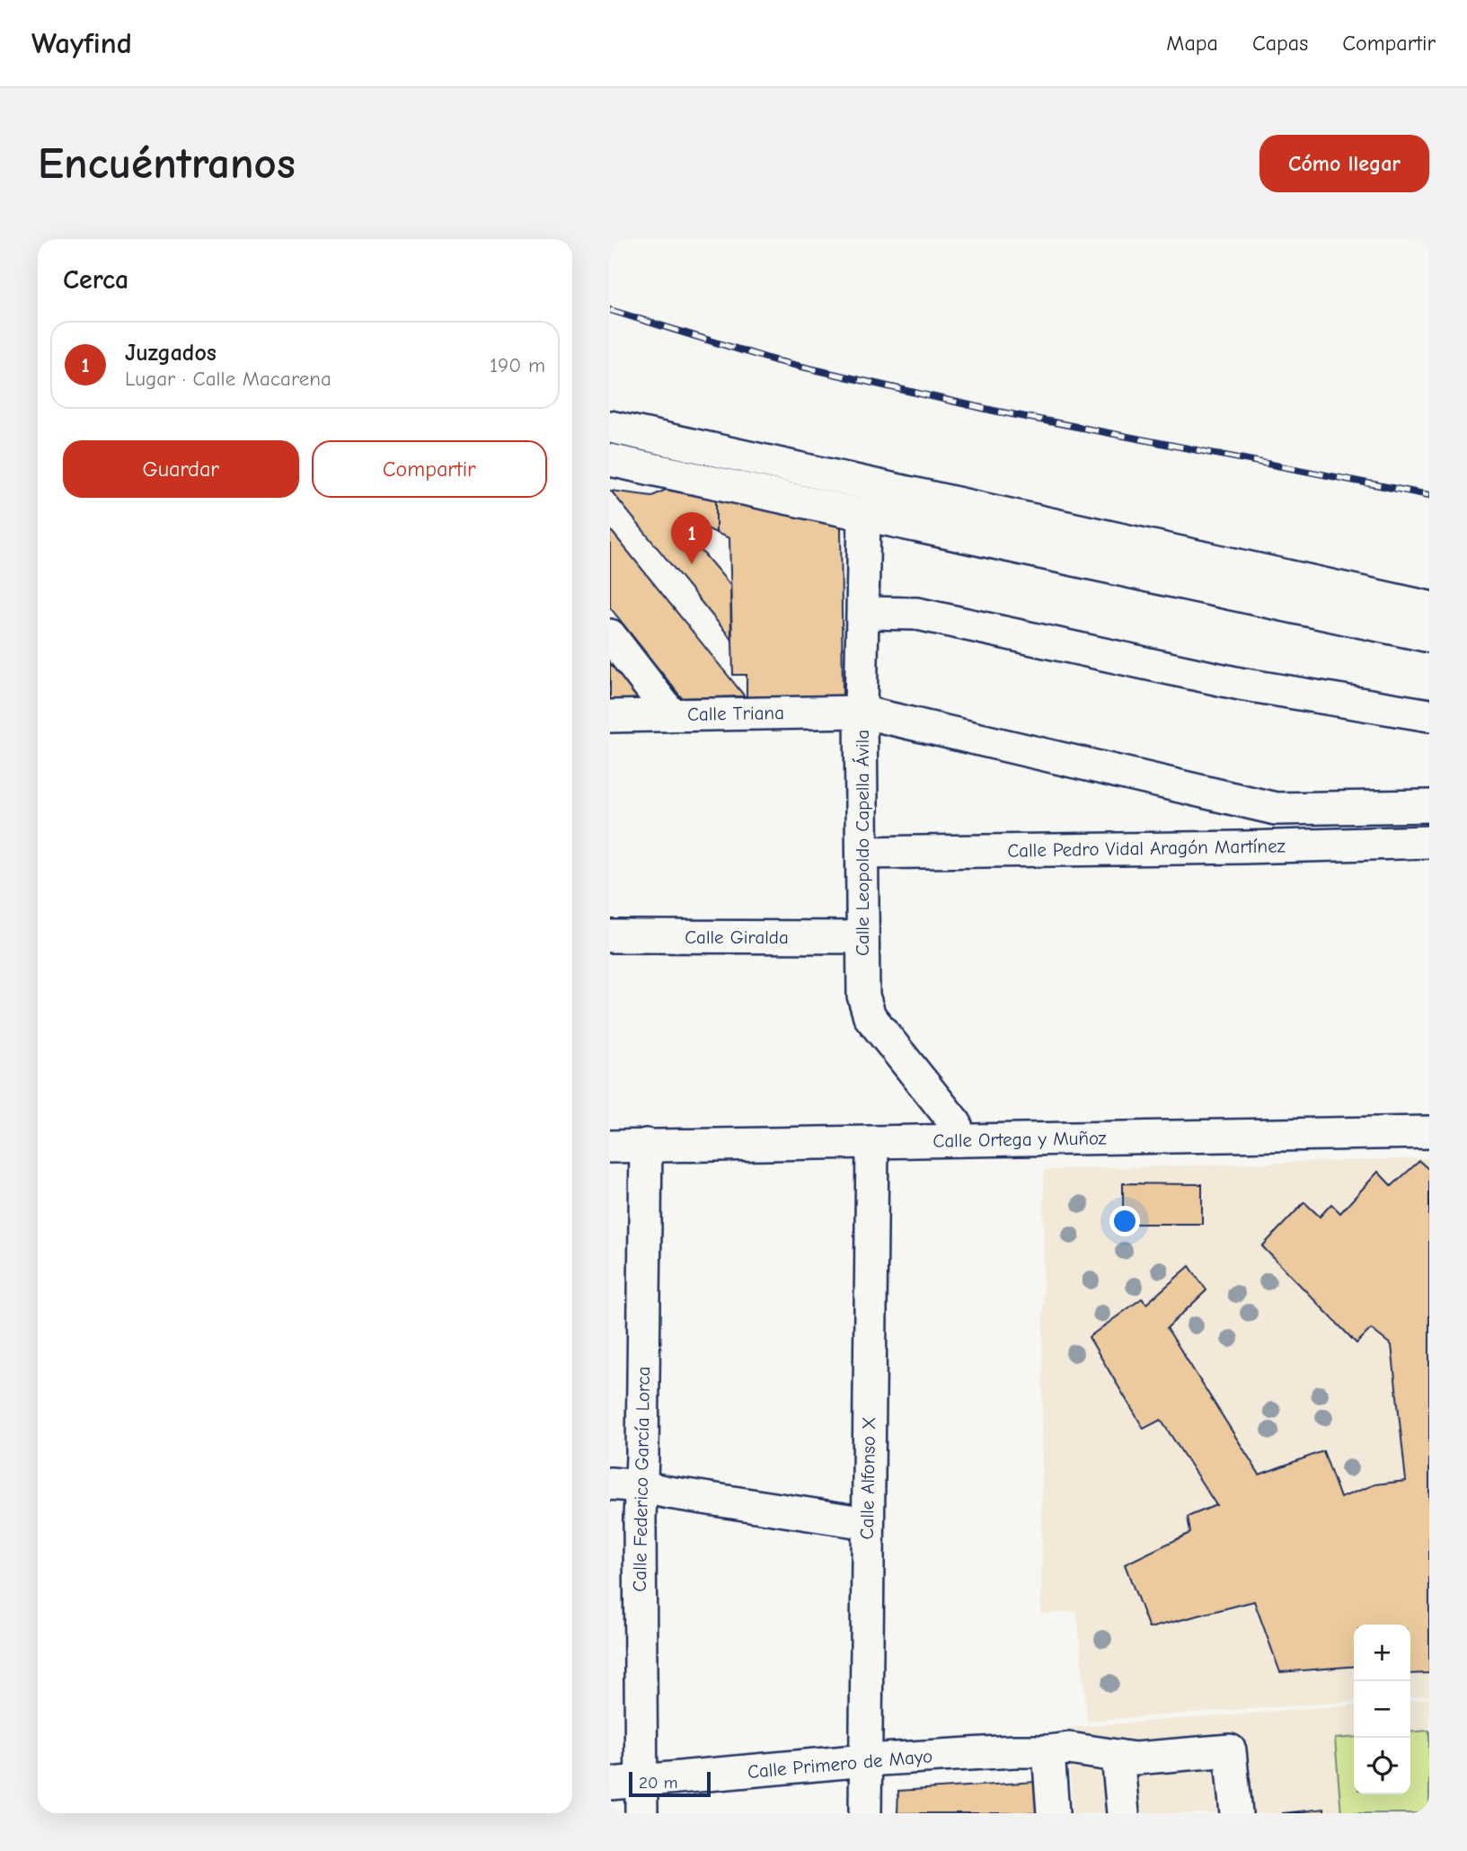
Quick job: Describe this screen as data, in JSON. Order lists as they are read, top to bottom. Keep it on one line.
{"streets":{"street":["Calle Triana","Calle Leopoldo Capella Ávila","Calle Pedro Vidal Aragón Martínez","Calle Giralda","Calle Ortega y Muñoz","Calle Alfonso X","Calle Federico García Lorca","Calle Primero de Mayo"]},"crossings":[["Calle Triana","Calle Leopoldo Capella Ávila"],["Calle Leopoldo Capella Ávila","Calle Pedro Vidal Aragón Martínez"],["Calle Leopoldo Capella Ávila","Calle Giralda"],["Calle Leopoldo Capella Ávila","Calle Ortega y Muñoz"],["Calle Ortega y Muñoz","Calle Alfonso X"],["Calle Ortega y Muñoz","Calle Federico García Lorca"],["Calle Alfonso X","Calle Primero de Mayo"],["Calle Federico García Lorca","Calle Primero de Mayo"]],"scale_bar":"20 m","page":{"header":"Wayfind","nav":["Mapa","Capas","Compartir"],"buttons":["Cómo llegar",["Guardar","Compartir"]],"title":"Encuéntranos","heading":"Cerca","list":[{"mark":"1","name":"Juzgados","note":"Lugar · Calle Macarena","value":"190 m"}],"pins":"1","map_buttons":["+","−"],"scale":"20 m"}}
